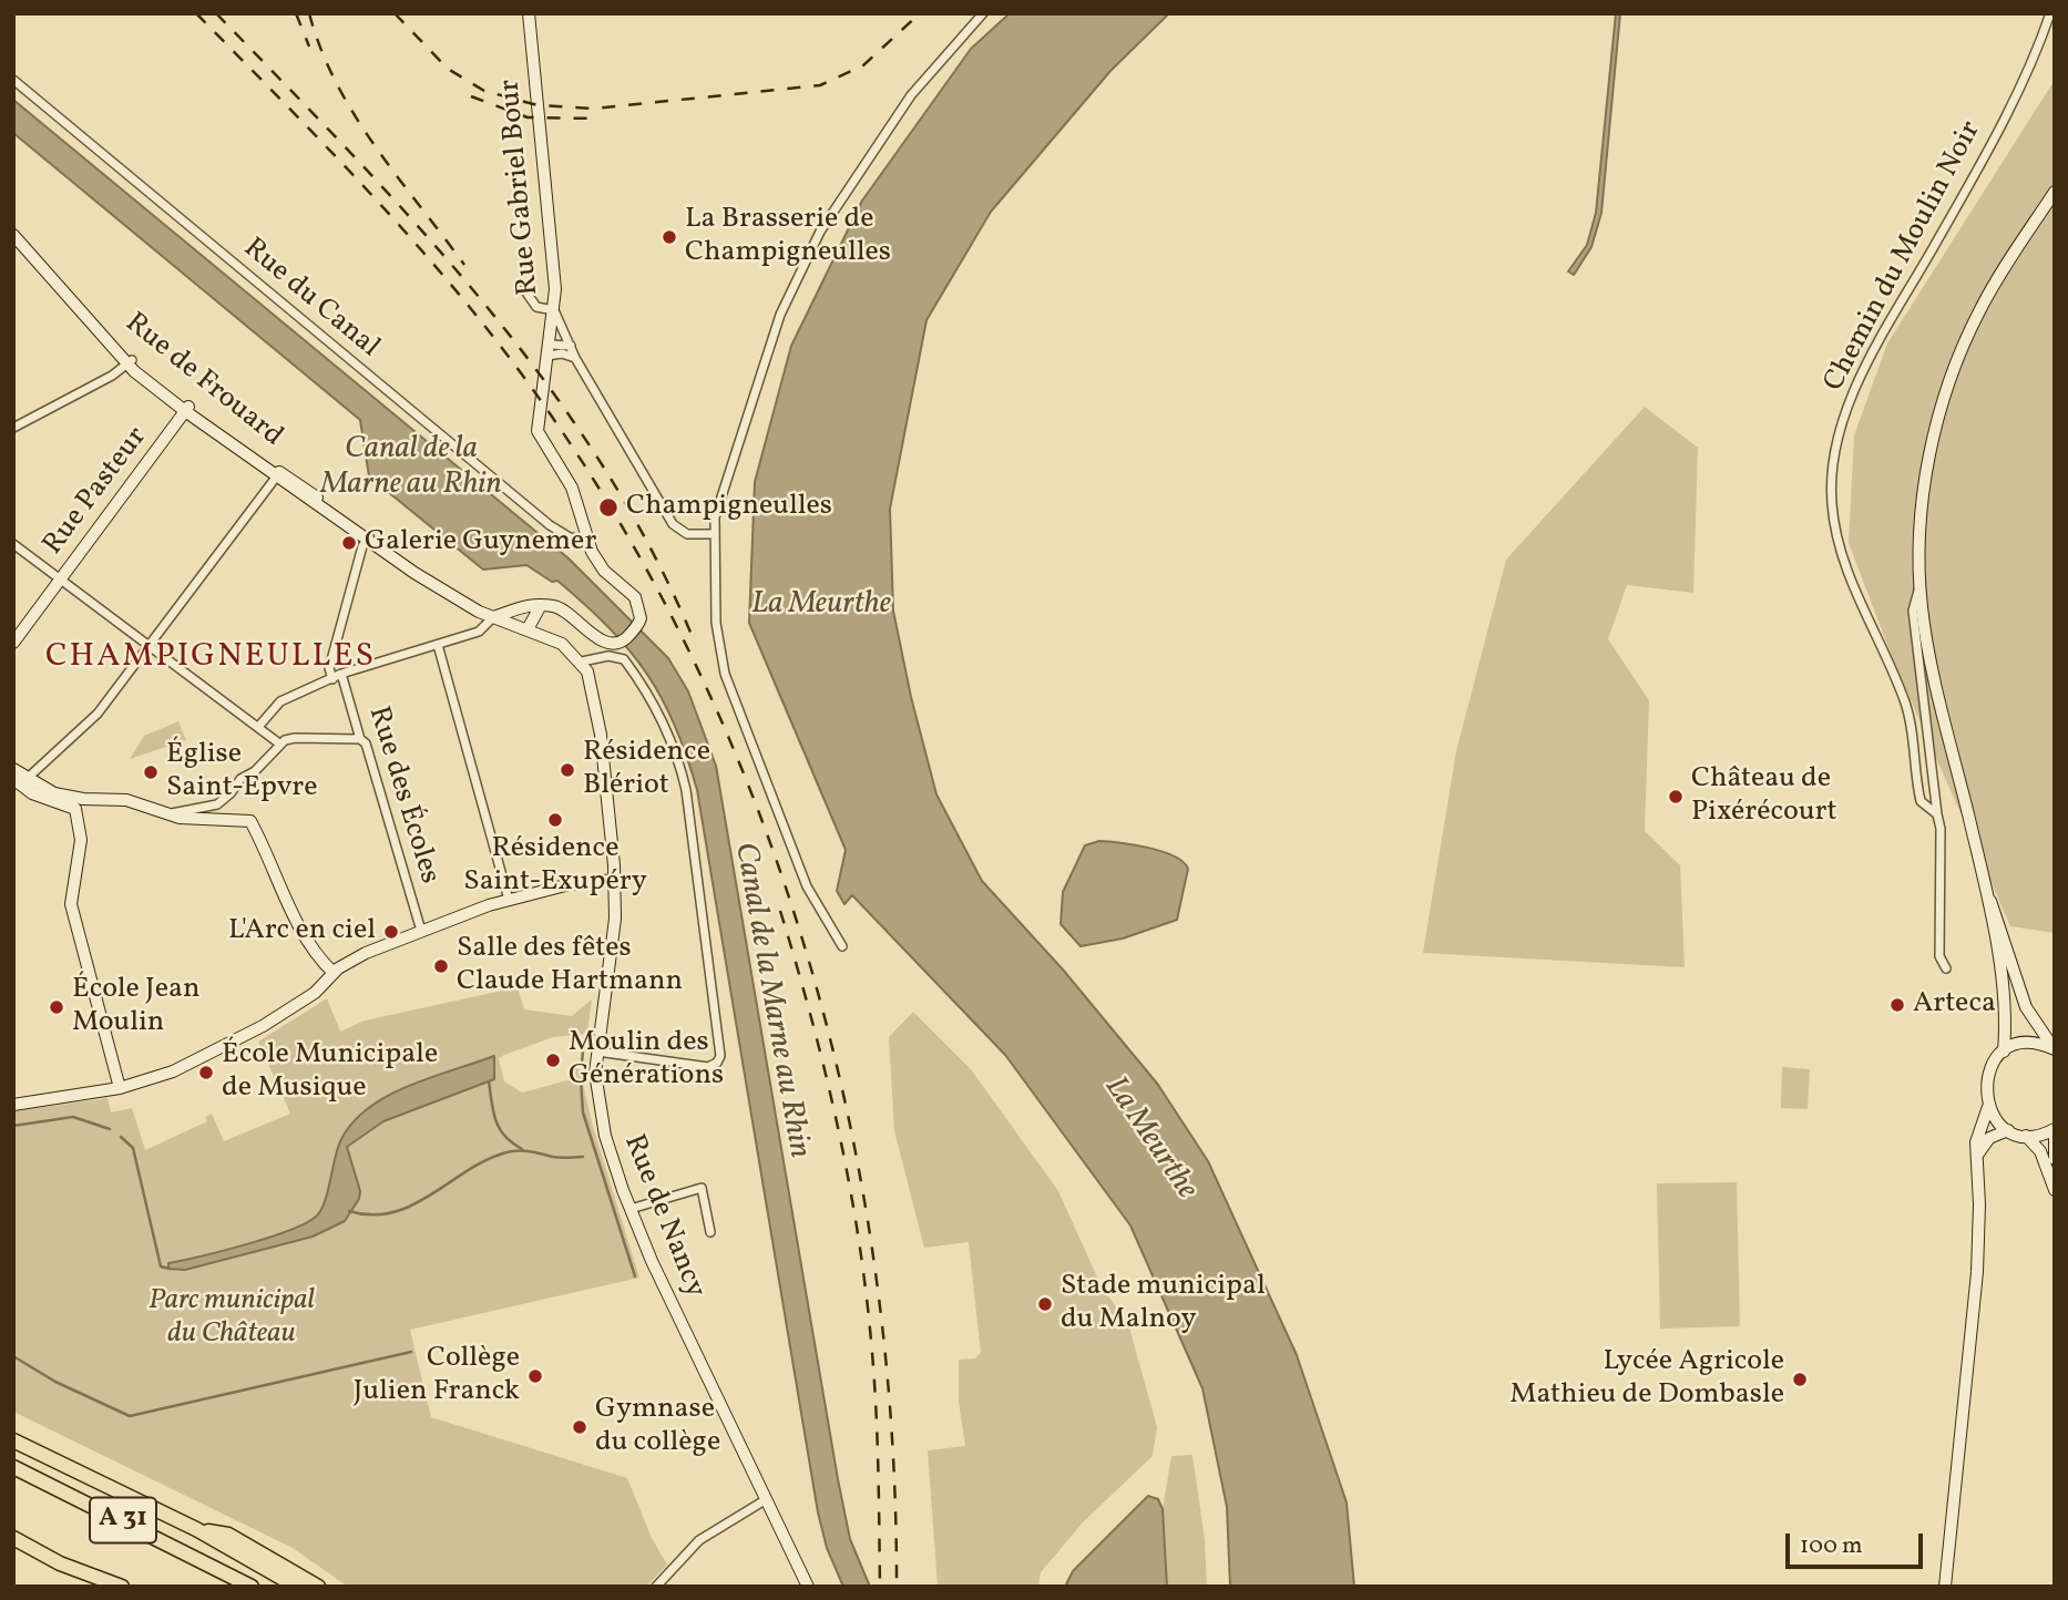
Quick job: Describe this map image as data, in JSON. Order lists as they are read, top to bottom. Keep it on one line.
{"streets":{"highway":["A 31"],"main road":["Rue Gabriel Bour","Rue de Frouard","Rue Pasteur","Rue de Nancy"],"street":["Chemin du Moulin Noir","Rue du Canal","Rue des Écoles"]},"crossings":[["Rue Gabriel Bour","Rue du Canal"],["Rue de Frouard","Rue Pasteur"]],"districts":["CHAMPIGNEULLES"],"water":["Canal de la Marne au Rhin","La Meurthe"],"parks":["Parc municipal du Château"],"places":["La Brasserie de Champigneulles","Champigneulles","Galerie Guynemer","Résidence Blériot","Église Saint-Epvre","Château de Pixérécourt","Résidence Saint-Exupéry","L'Arc en ciel","Salle des fêtes Claude Hartmann","Arteca","École Jean Moulin","Moulin des Générations","École Municipale de Musique","Stade municipal du Malnoy","Collège Julien Franck","Lycée Agricole Mathieu de Dombasle","Gymnase du collège"],"scale_bar":"100 m"}
